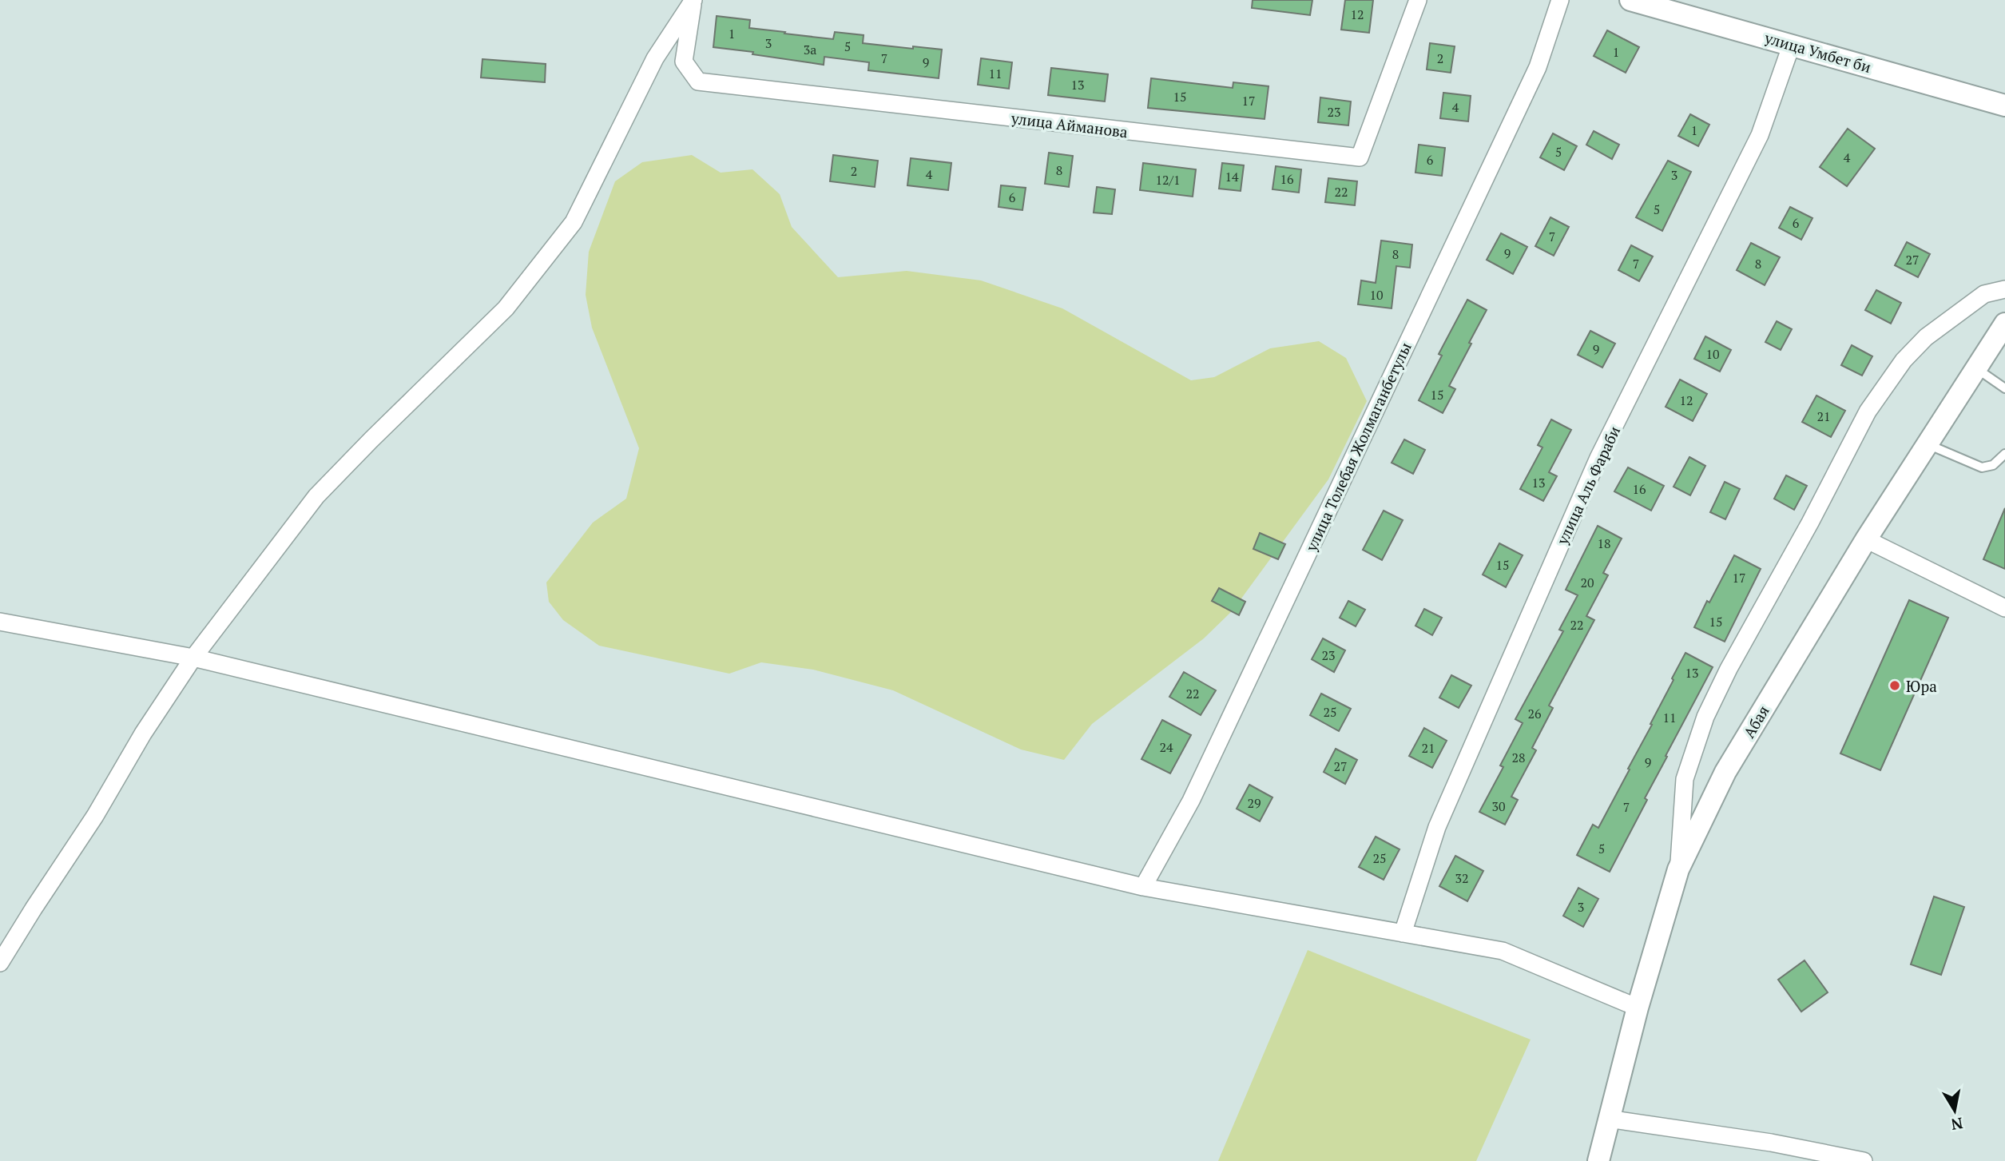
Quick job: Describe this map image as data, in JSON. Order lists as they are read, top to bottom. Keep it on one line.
{"streets":{"street":["улица Умбет би","улица Айманова","улица Толебая Жолмаганбетулы","улица Аль Фараби","Абая"]},"crossings":[["улица Умбет би","улица Аль Фараби"]],"places":["Юра"],"house_numbers":["12","1","3","5","3а","1","7","2","9","11","13","15","17","4","23","1","5","4","6","8","2","4","3","14","16","12/1","22","6","5","6","7","9","8","27","7","8","10","9","10","15","12","21","13","16","18","15","17","20","15","22","23","13","22","25","26","11","24","21","28","9","27","29","30","7","5","25","32","3"],"north":"bottom"}
